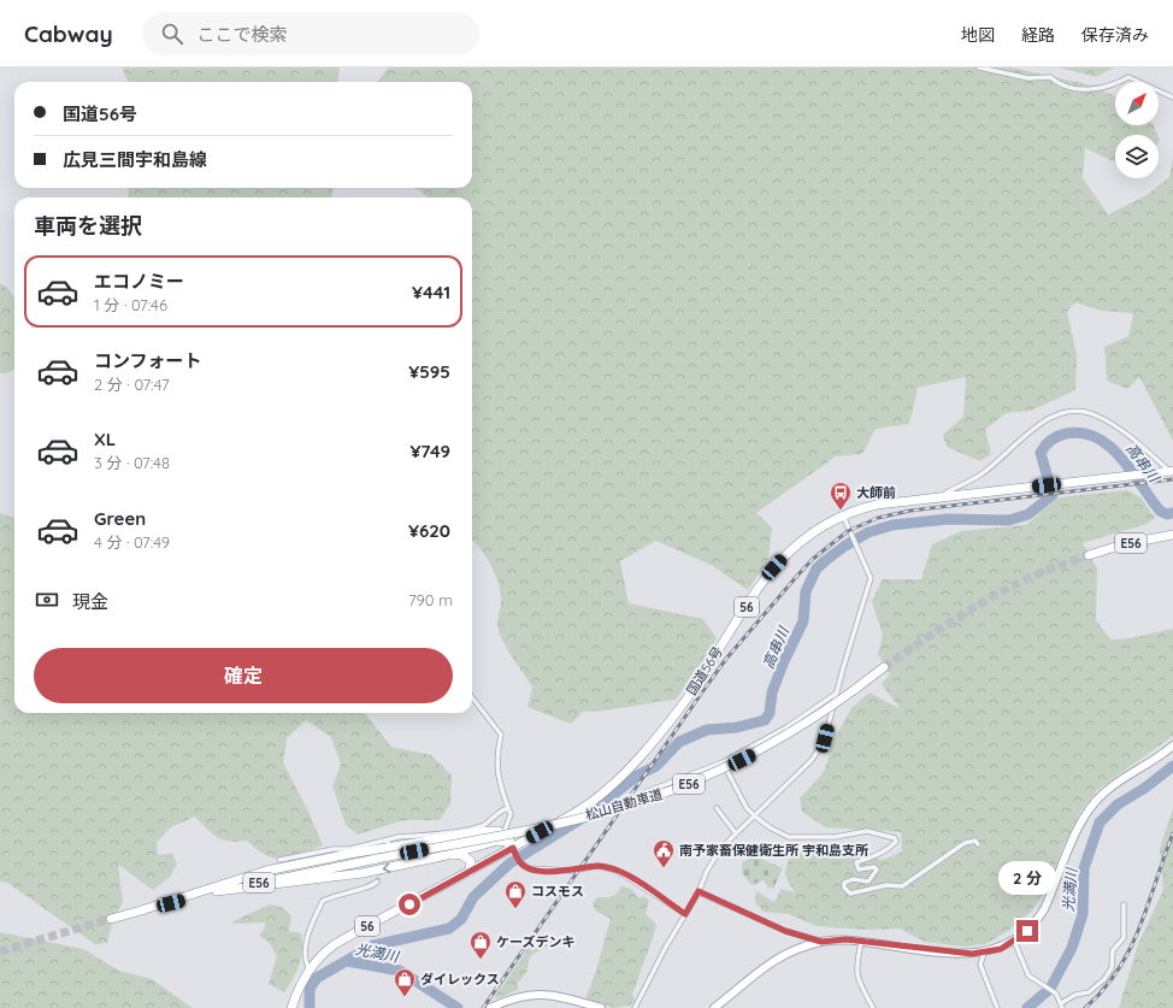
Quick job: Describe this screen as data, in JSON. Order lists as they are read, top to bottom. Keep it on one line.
{"streets":{"highway":["E56","56","国道56号","松山自動車道"]},"crossings":[["E56","松山自動車道"]],"water":["高串川","光満川"],"places":{"bus stop":["大師前"],"public building":["南予家畜保健衛生所 宇和島支所"],"shop":["コスモス","ケーズデンキ","ダイレックス"]},"north":"top right","page":{"header":"Cabway","search":"ここで検索","nav":["地図","経路","保存済み"],"banner":["国道56号","広見三間宇和島線"],"heading":"車両を選択","list":[{"name":"エコノミー","note":"1 分 · 07:46","value":"¥441"},{"name":"コンフォート","note":"2 分 · 07:47","value":"¥595"},{"name":"XL","note":"3 分 · 07:48","value":"¥749"},{"name":"Green","note":"4 分 · 07:49","value":"¥620"}],"pay":["現金","790 m"],"buttons":"確定","bubble":"2 分"}}
